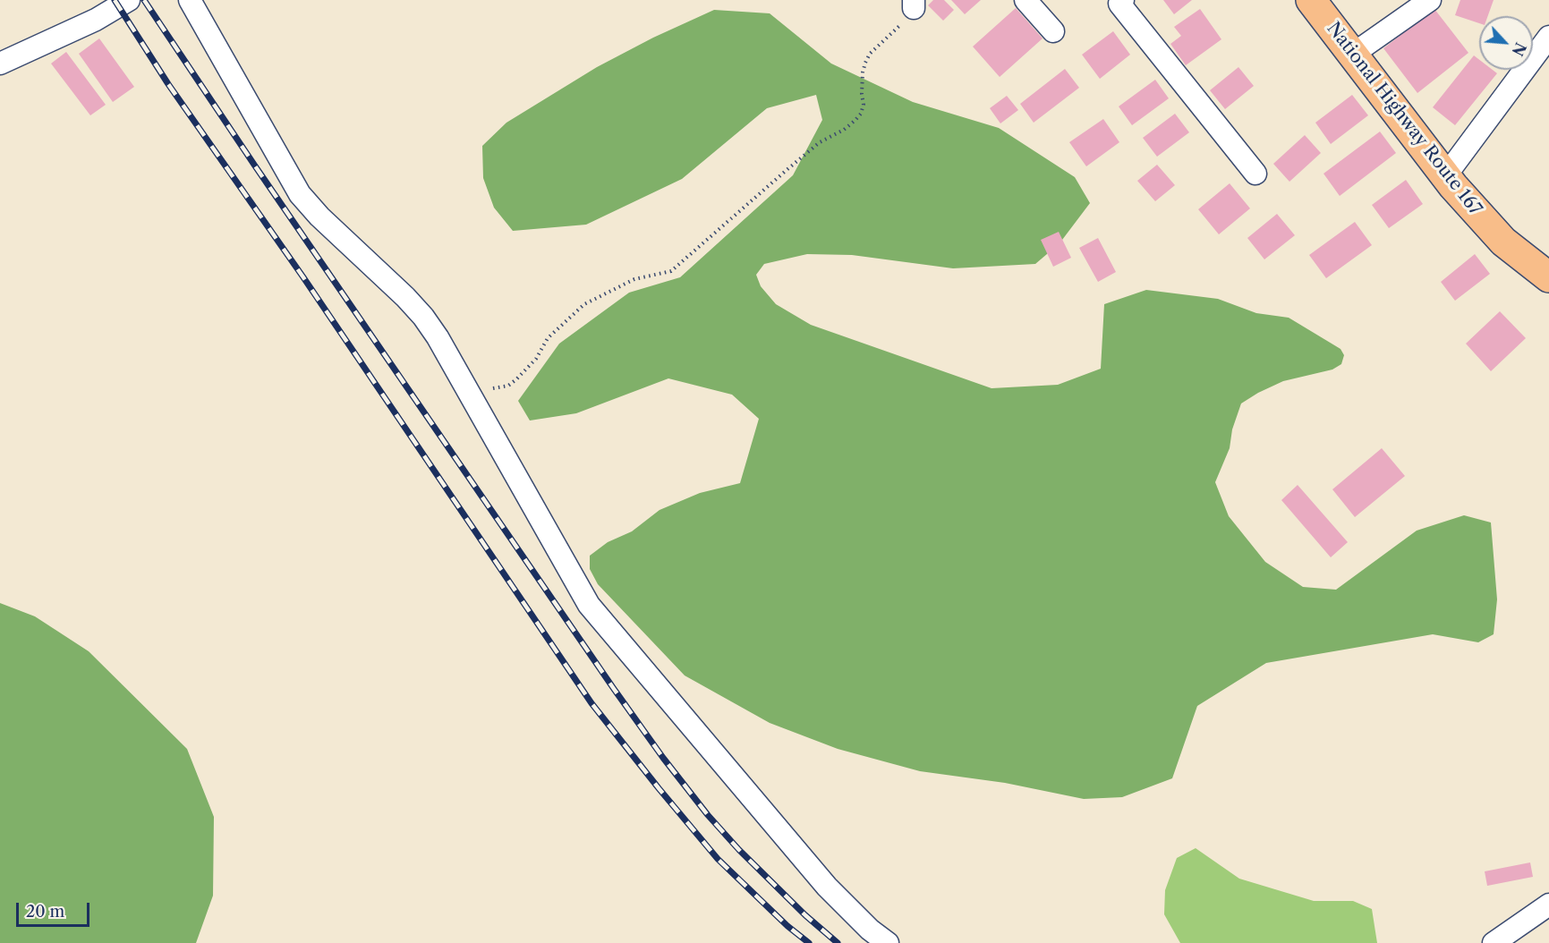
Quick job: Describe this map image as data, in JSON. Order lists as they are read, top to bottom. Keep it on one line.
{"streets":{"highway":["National Highway Route 167"]},"scale_bar":"20 m","north":"bottom right"}
